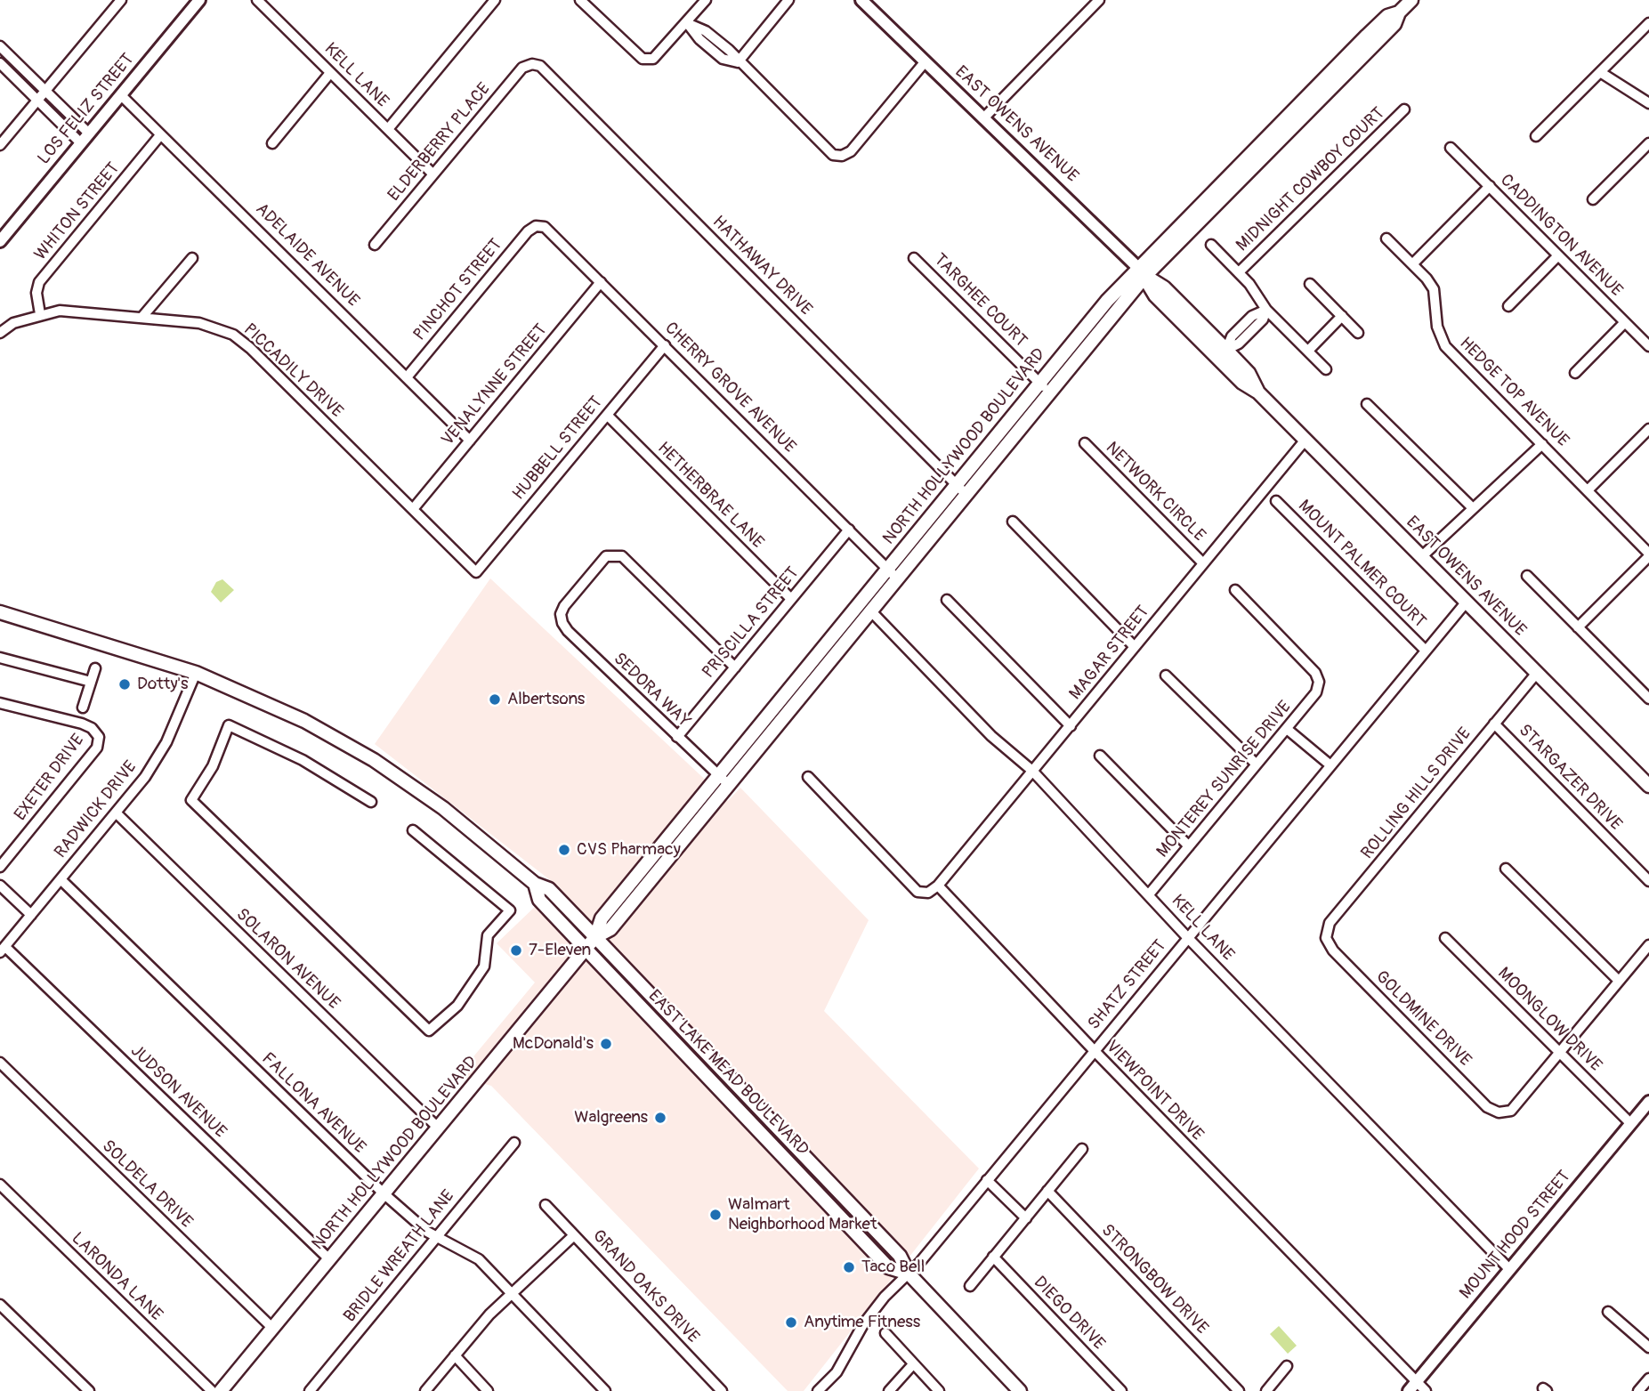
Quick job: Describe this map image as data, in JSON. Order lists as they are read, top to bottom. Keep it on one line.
{"streets":{"main road":["EAST OWENS AVENUE","NORTH HOLLYWOOD BOULEVARD","EAST LAKE MEAD BOULEVARD"],"street":["KELL LANE","LOS FELIZ STREET","ELDERBERRY PLACE","MIDNIGHT COWBOY COURT","WHITON STREET","CADDINGTON AVENUE","ADELAIDE AVENUE","HATHAWAY DRIVE","PINCHOT STREET","TARGHEE COURT","PICCADILY DRIVE","VENALYNNE STREET","CHERRY GROVE AVENUE","HEDGE TOP AVENUE","HUBBELL STREET","NETWORK CIRCLE","HETHERBRAE LANE","MOUNT PALMER COURT","PRISCILLA STREET","MAGAR STREET","SEDORA WAY","EXETER DRIVE","STARGAZER DRIVE","MONTEREY SUNRISE DRIVE","ROLLING HILLS DRIVE","RADWICK DRIVE","SOLARON AVENUE","SHATZ STREET","GOLDMINE DRIVE","MOONGLOW DRIVE","VIEWPOINT DRIVE","JUDSON AVENUE","FALLONA AVENUE","SOLDELA DRIVE","MOUNT HOOD STREET","BRIDLE WREATH LANE","LARONDA LANE","STRONGBOW DRIVE","GRAND OAKS DRIVE","DIEGO DRIVE"]},"crossings":[["KELL LANE","ELDERBERRY PLACE"],["KELL LANE","NORTH HOLLYWOOD BOULEVARD"],["KELL LANE","MAGAR STREET"],["KELL LANE","MONTEREY SUNRISE DRIVE"],["KELL LANE","SHATZ STREET"],["KELL LANE","MOUNT HOOD STREET"],["LOS FELIZ STREET","ADELAIDE AVENUE"],["EAST OWENS AVENUE","NORTH HOLLYWOOD BOULEVARD"],["EAST OWENS AVENUE","MAGAR STREET"],["EAST OWENS AVENUE","ROLLING HILLS DRIVE"],["EAST OWENS AVENUE","SHATZ STREET"],["ELDERBERRY PLACE","HATHAWAY DRIVE"],["WHITON STREET","ADELAIDE AVENUE"],["WHITON STREET","PICCADILY DRIVE"],["ADELAIDE AVENUE","PINCHOT STREET"],["ADELAIDE AVENUE","VENALYNNE STREET"],["HATHAWAY DRIVE","NORTH HOLLYWOOD BOULEVARD"],["PINCHOT STREET","CHERRY GROVE AVENUE"],["TARGHEE COURT","NORTH HOLLYWOOD BOULEVARD"],["PICCADILY DRIVE","VENALYNNE STREET"],["PICCADILY DRIVE","HUBBELL STREET"],["VENALYNNE STREET","CHERRY GROVE AVENUE"],["CHERRY GROVE AVENUE","NORTH HOLLYWOOD BOULEVARD"],["CHERRY GROVE AVENUE","HUBBELL STREET"],["CHERRY GROVE AVENUE","PRISCILLA STREET"],["NORTH HOLLYWOOD BOULEVARD","SEDORA WAY"],["NORTH HOLLYWOOD BOULEVARD","SOLARON AVENUE"],["NORTH HOLLYWOOD BOULEVARD","EAST LAKE MEAD BOULEVARD"],["NORTH HOLLYWOOD BOULEVARD","JUDSON AVENUE"],["NORTH HOLLYWOOD BOULEVARD","FALLONA AVENUE"],["NORTH HOLLYWOOD BOULEVARD","SOLDELA DRIVE"],["HUBBELL STREET","HETHERBRAE LANE"],["NETWORK CIRCLE","MAGAR STREET"],["HETHERBRAE LANE","PRISCILLA STREET"],["MOUNT PALMER COURT","SHATZ STREET"],["PRISCILLA STREET","SEDORA WAY"],["MAGAR STREET","VIEWPOINT DRIVE"],["STARGAZER DRIVE","ROLLING HILLS DRIVE"],["ROLLING HILLS DRIVE","GOLDMINE DRIVE"],["RADWICK DRIVE","SOLARON AVENUE"],["RADWICK DRIVE","EAST LAKE MEAD BOULEVARD"],["RADWICK DRIVE","JUDSON AVENUE"],["RADWICK DRIVE","FALLONA AVENUE"],["SHATZ STREET","EAST LAKE MEAD BOULEVARD"],["SHATZ STREET","VIEWPOINT DRIVE"],["GOLDMINE DRIVE","MOONGLOW DRIVE"],["MOONGLOW DRIVE","MOUNT HOOD STREET"],["VIEWPOINT DRIVE","MOUNT HOOD STREET"],["FALLONA AVENUE","BRIDLE WREATH LANE"]],"places":["Dotty's","Albertsons","CVS Pharmacy","7-Eleven","McDonald's","Walgreens","Walmart Neighborhood Market","Taco Bell","Anytime Fitness"]}
